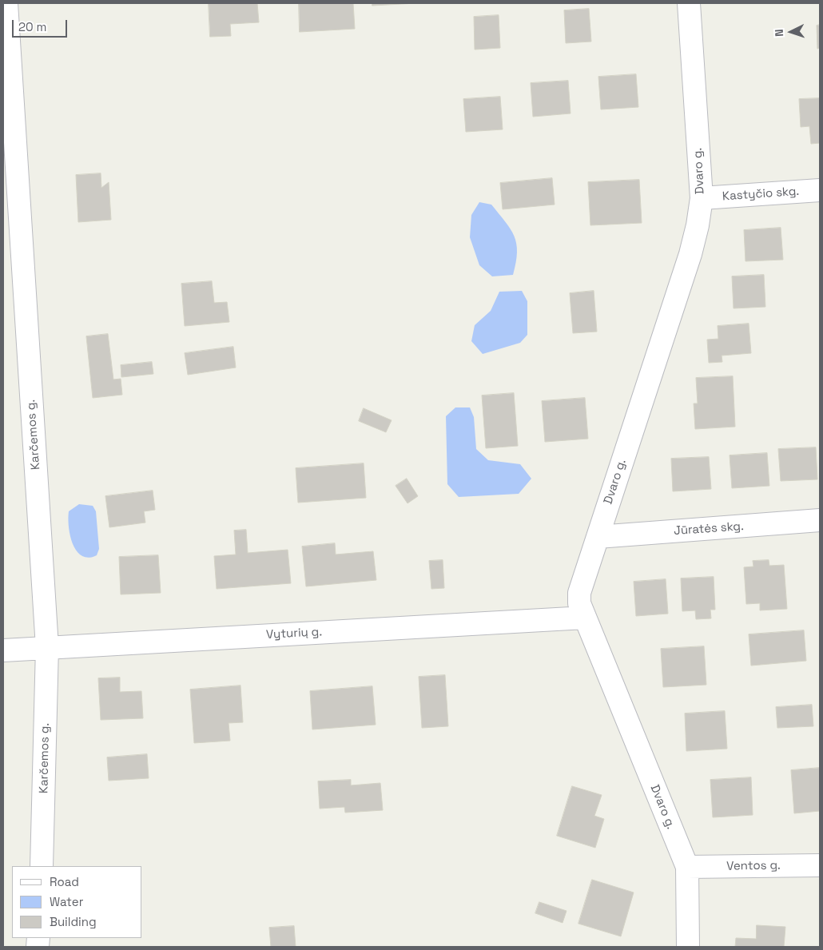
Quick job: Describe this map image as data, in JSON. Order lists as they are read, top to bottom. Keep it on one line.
{"streets":{"street":["Dvaro g.","Kastyčio skg.","Karčemos g.","Jūratės skg.","Vyturių g.","Ventos g."]},"crossings":[["Dvaro g.","Kastyčio skg."],["Dvaro g.","Jūratės skg."],["Dvaro g.","Vyturių g."],["Dvaro g.","Ventos g."],["Karčemos g.","Vyturių g."]],"legend":["Road","Water","Building"],"scale_bar":"20 m","north":"left"}
